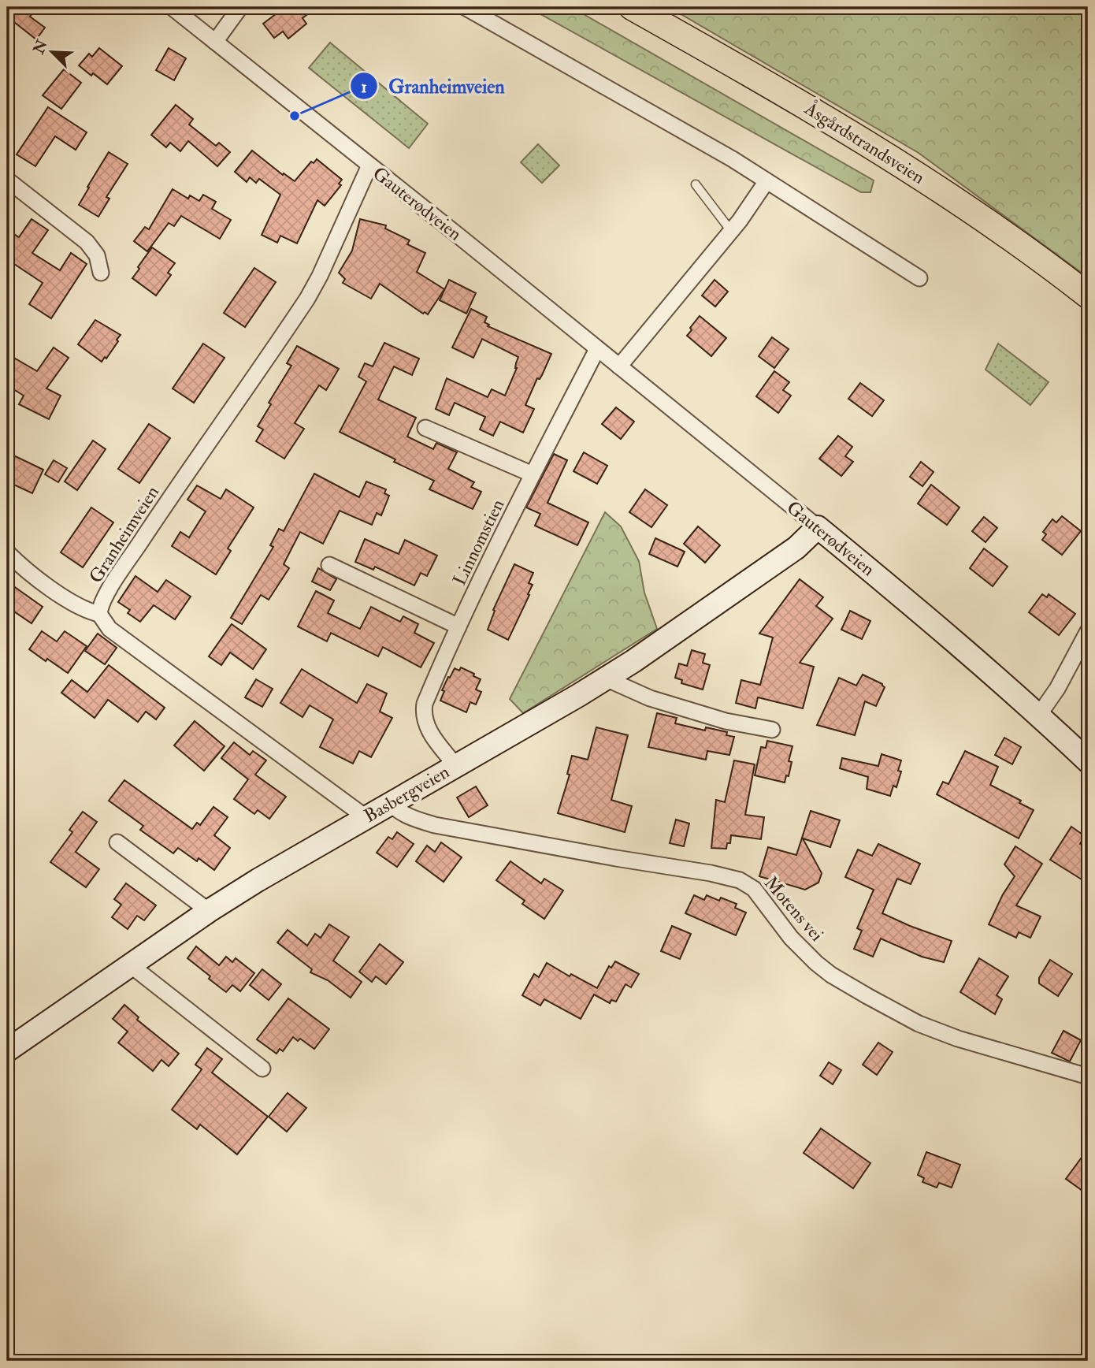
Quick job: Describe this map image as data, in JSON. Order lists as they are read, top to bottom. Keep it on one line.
{"streets":{"main road":["Åsgårdstrandsveien","Gauterødveien","Basbergveien"],"street":["Granheimveien","Linnomstien","Motens vei"]},"crossings":[["Gauterødveien","Granheimveien"],["Gauterødveien","Linnomstien"],["Gauterødveien","Basbergveien"],["Granheimveien","Basbergveien"],["Linnomstien","Basbergveien"],["Basbergveien","Motens vei"]],"places":["Granheimveien"],"north":"top left"}
